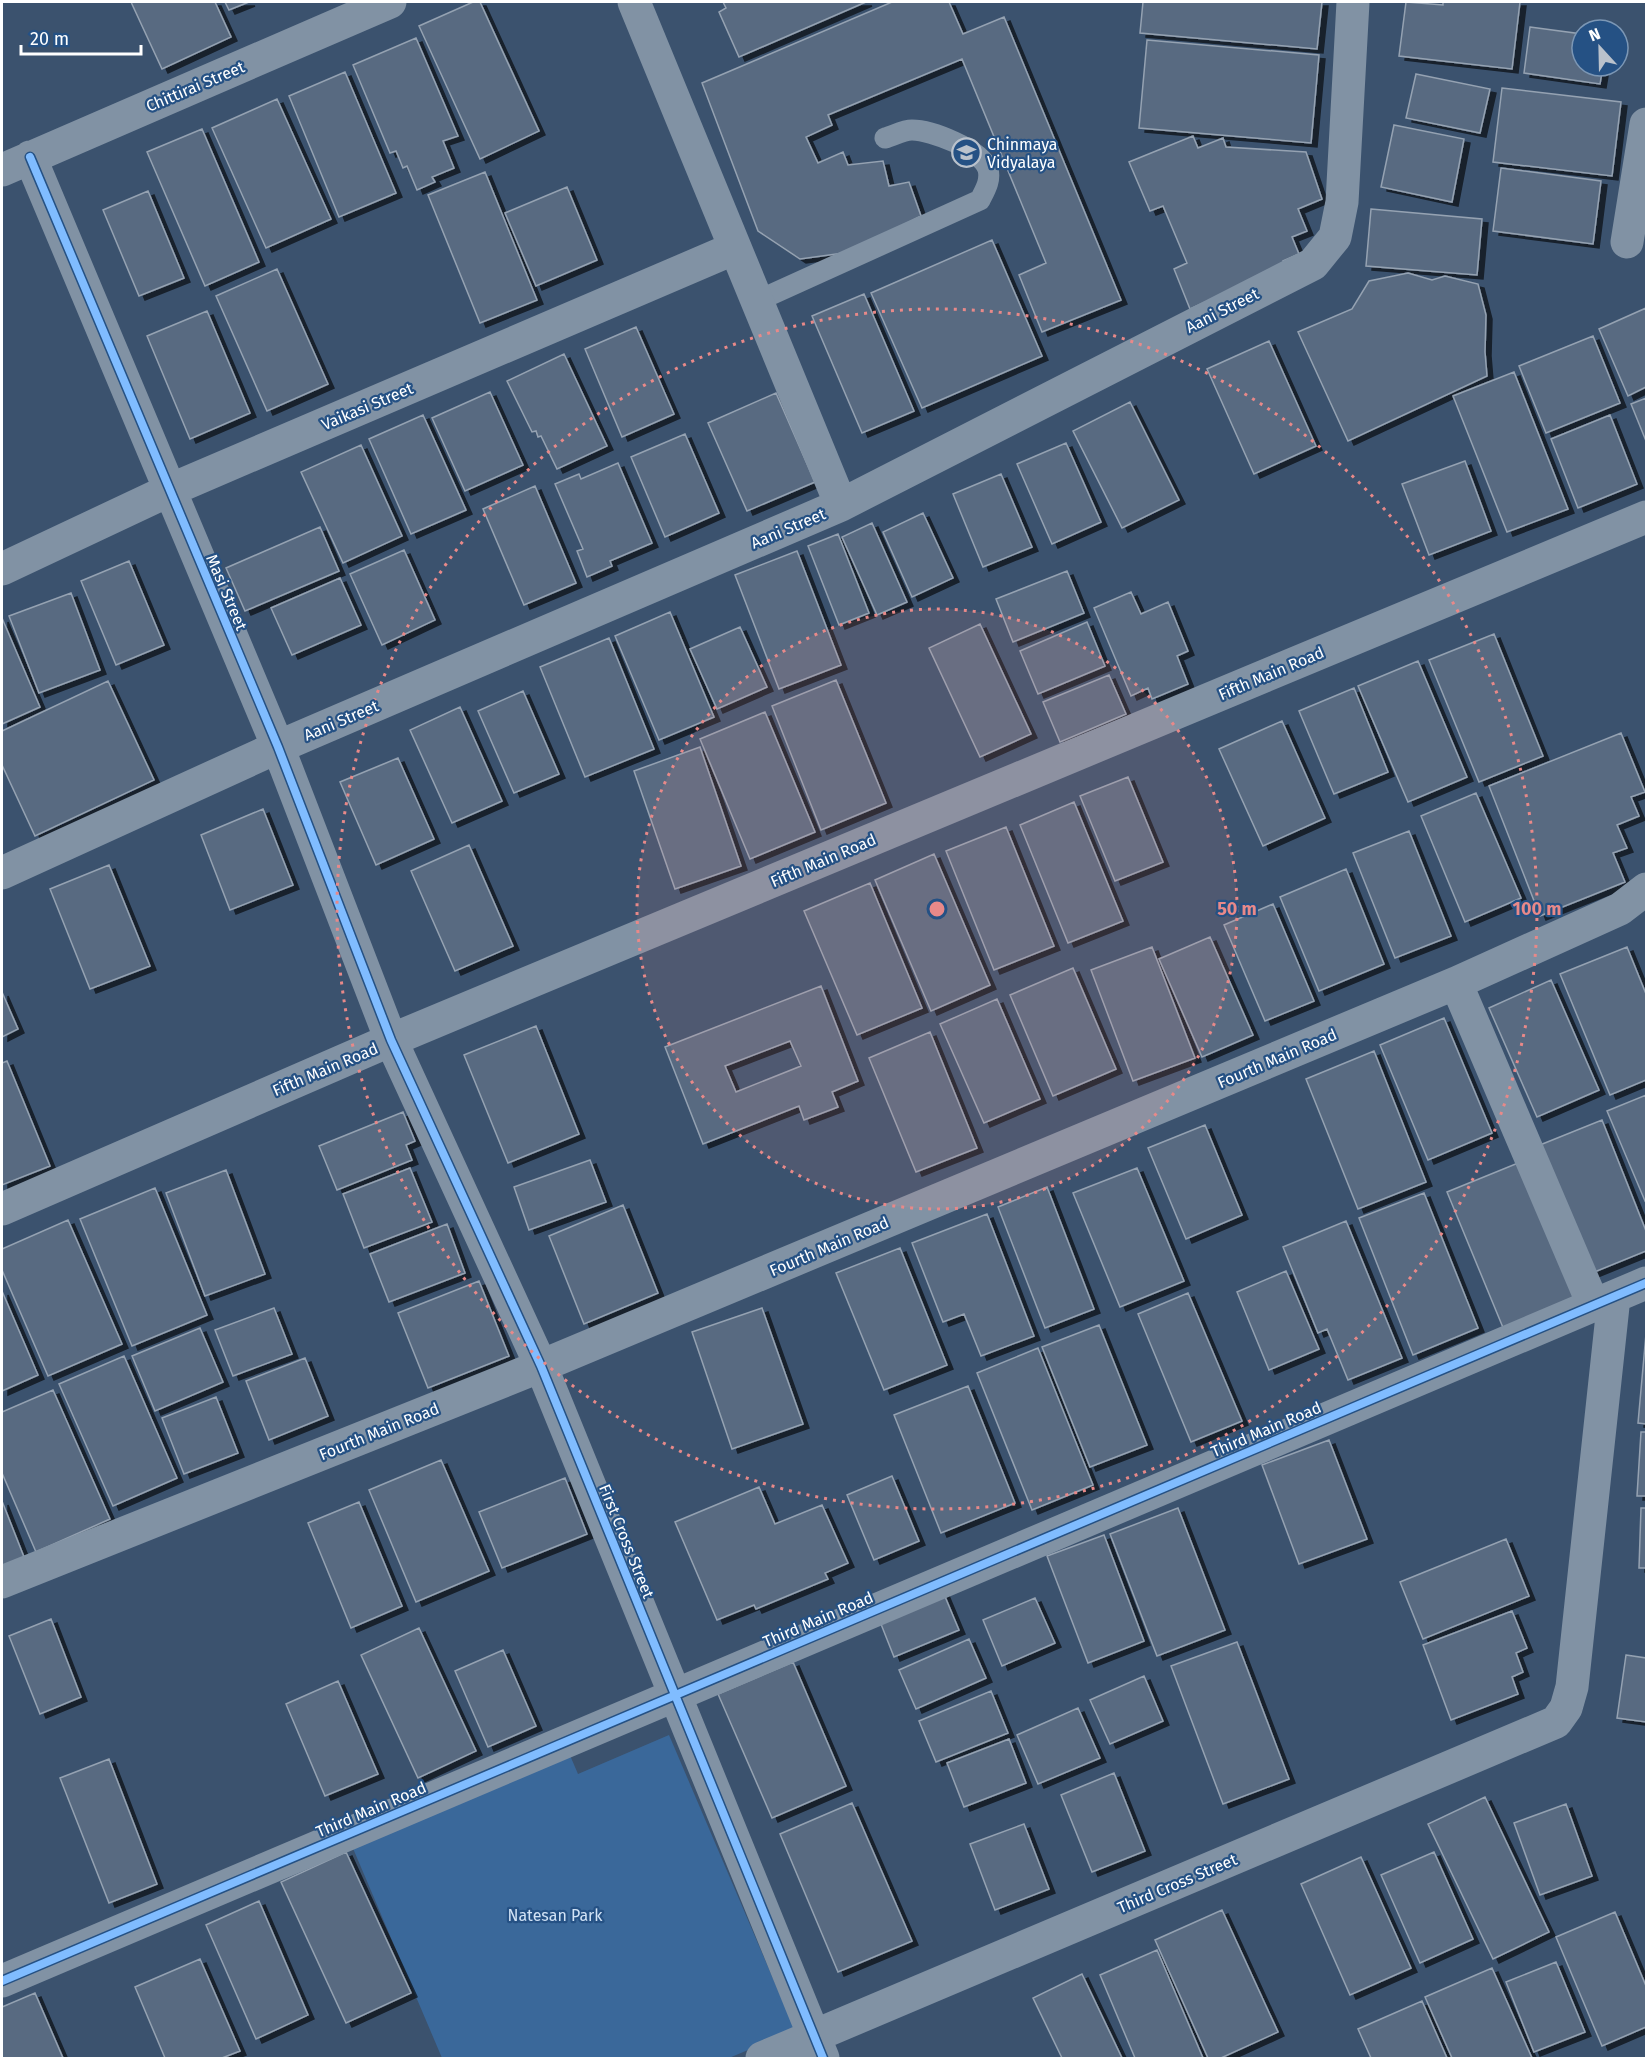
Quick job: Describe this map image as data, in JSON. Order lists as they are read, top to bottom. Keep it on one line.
{"streets":{"street":["Chittirai Street","Aani Street","Vaikasi Street","Masi Street","Fifth Main Road","Fourth Main Road","Third Main Road","First Cross Street","Third Cross Street"]},"crossings":[["Chittirai Street","Masi Street"],["Aani Street","Masi Street"],["Vaikasi Street","Masi Street"],["Masi Street","Fifth Main Road"],["Masi Street","First Cross Street"],["Fifth Main Road","First Cross Street"],["Fourth Main Road","First Cross Street"],["Third Main Road","First Cross Street"],["Third Main Road","Third Cross Street"],["First Cross Street","Third Cross Street"]],"parks":["Natesan Park"],"places":{"school or university":["Chinmaya Vidyalaya"]},"scale_bar":"20 m","north":"top","rings":["50 m","100 m"]}
